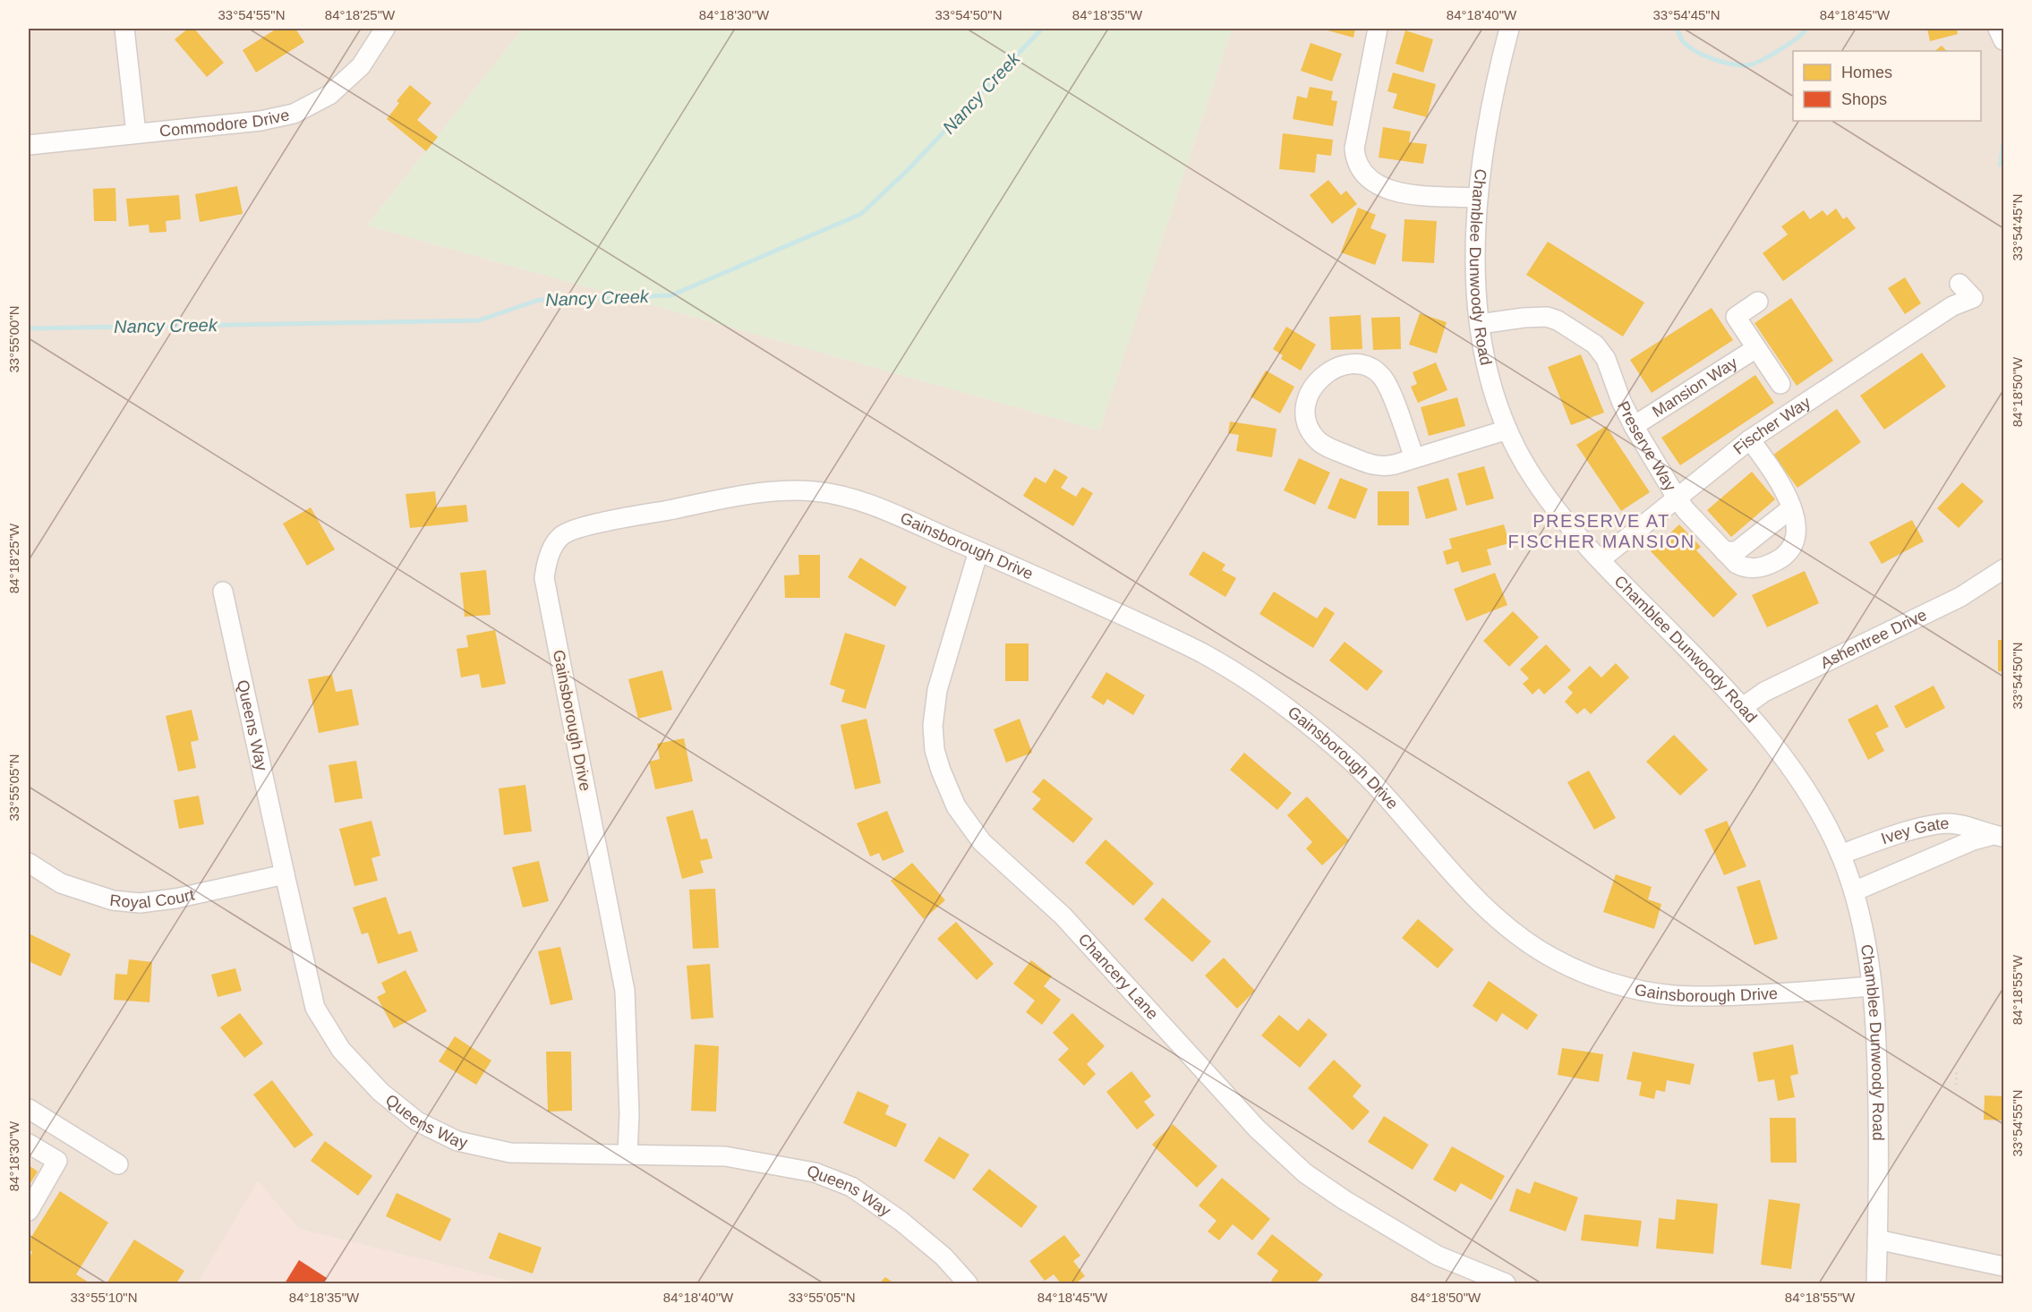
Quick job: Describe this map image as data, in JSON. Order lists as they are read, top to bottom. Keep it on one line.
{"streets":{"street":["Commodore Drive","Chamblee Dunwoody Road","Mansion Way","Fischer Way","Preserve Way","Gainsborough Drive","Ashentree Drive","Queens Way","Ivey Gate","Royal Court","Chancery Lane"]},"crossings":[["Chamblee Dunwoody Road","Fischer Way"],["Chamblee Dunwoody Road","Preserve Way"],["Chamblee Dunwoody Road","Gainsborough Drive"],["Chamblee Dunwoody Road","Ashentree Drive"],["Chamblee Dunwoody Road","Ivey Gate"],["Mansion Way","Preserve Way"],["Fischer Way","Preserve Way"],["Gainsborough Drive","Queens Way"],["Gainsborough Drive","Chancery Lane"],["Queens Way","Royal Court"]],"districts":["PRESERVE AT FISCHER MANSION"],"water":["Nancy Creek"],"legend":["Homes","Shops"],"coordinates":["33°54'55\"N","84°18'25\"W","84°18'30\"W","33°54'50\"N","84°18'35\"W","84°18'40\"W","33°54'45\"N","84°18'45\"W","33°55'00\"N","84°18'50\"W","33°55'05\"N","84°18'55\"W","33°55'10\"N"]}
